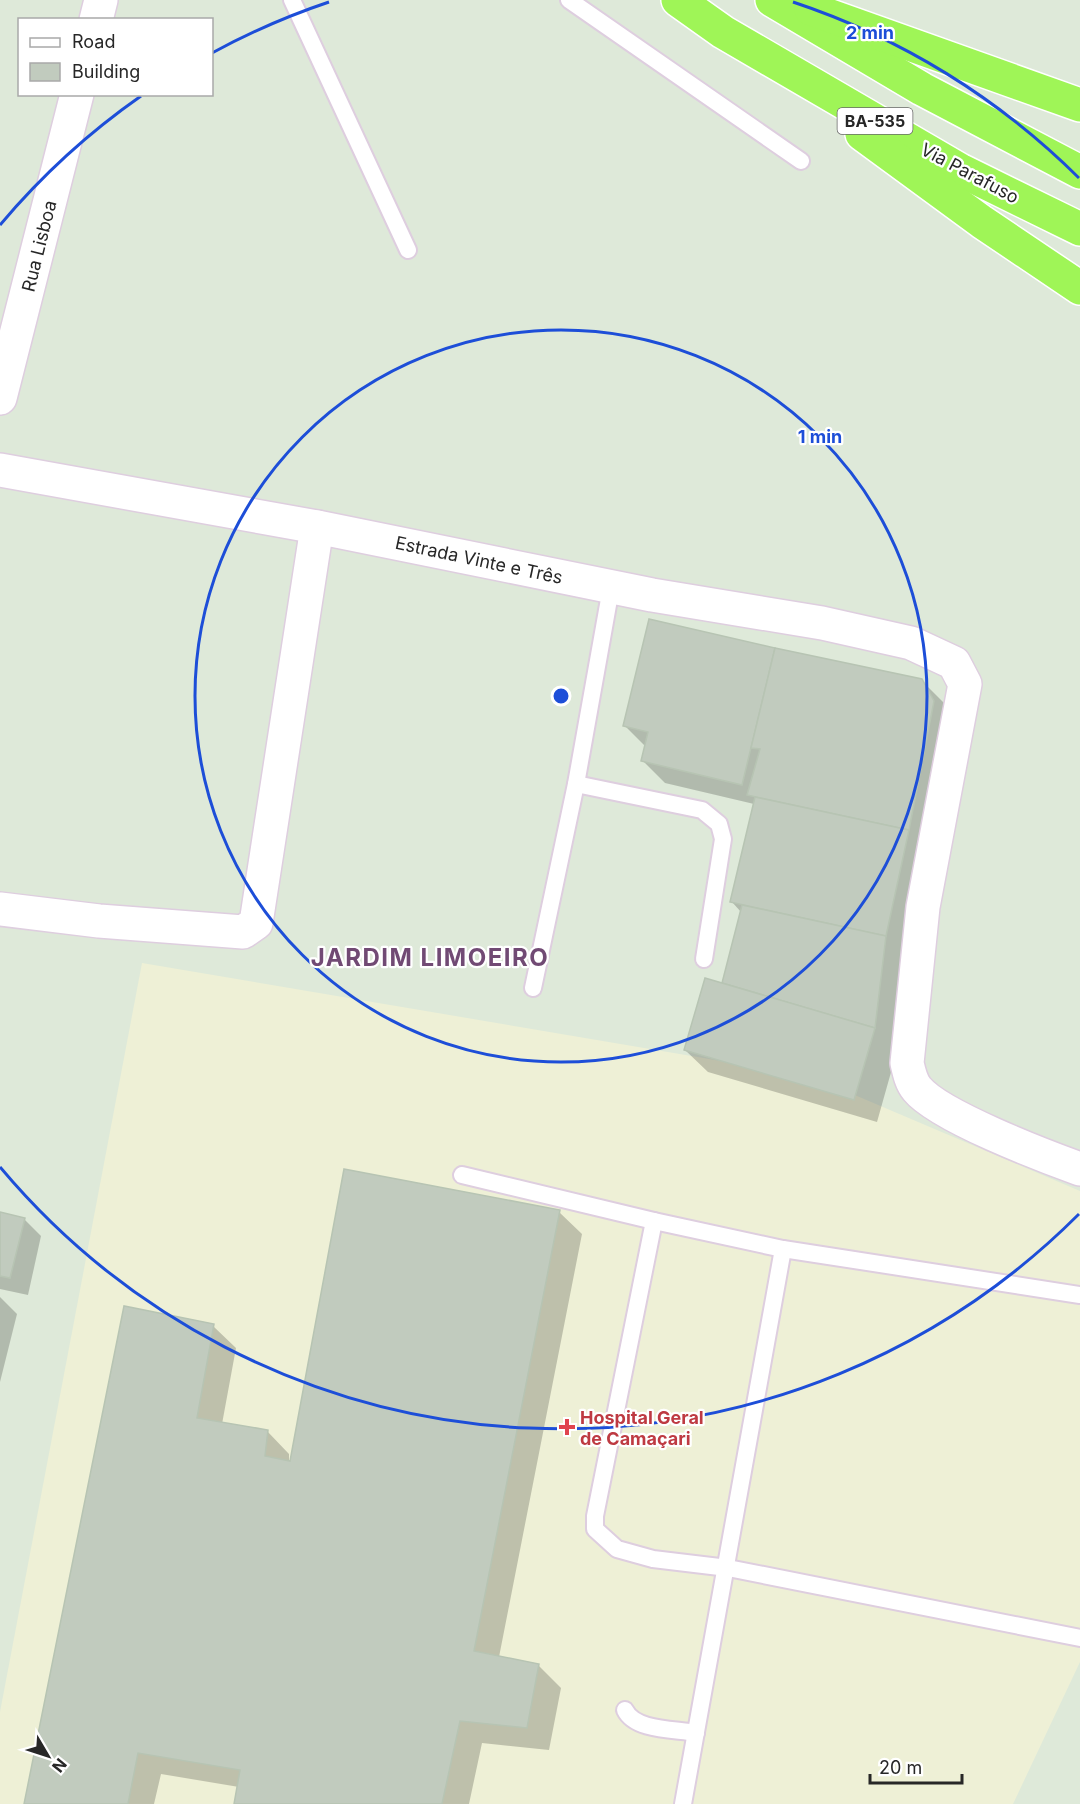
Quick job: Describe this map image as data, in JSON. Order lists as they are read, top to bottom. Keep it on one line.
{"streets":{"highway":["BA-535","Via Parafuso"],"street":["Rua Lisboa","Estrada Vinte e Três"]},"districts":["JARDIM LIMOEIRO"],"places":{"health":["Hospital Geral de Camaçari"]},"legend":["Road","Building"],"scale_bar":"20 m","north":"bottom right","rings":["2 min","1 min"]}
